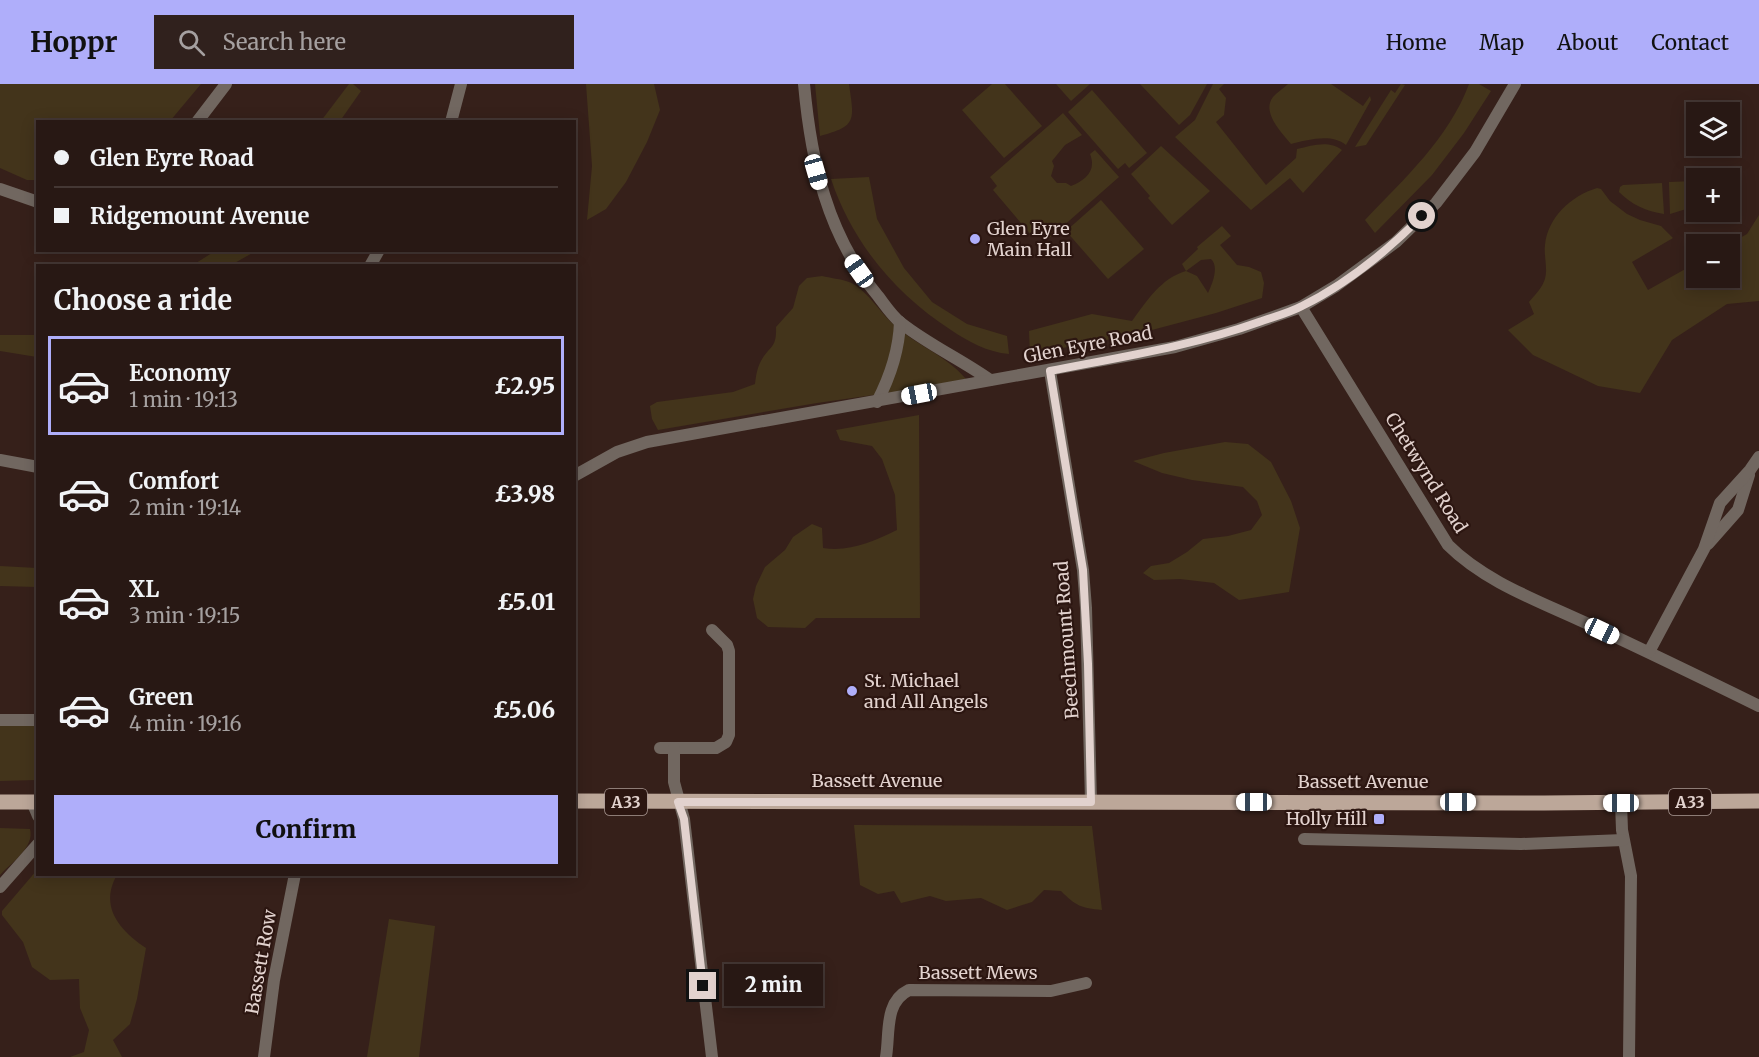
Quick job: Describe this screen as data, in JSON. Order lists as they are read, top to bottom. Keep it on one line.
{"streets":{"main road":["Bassett Avenue","A33"],"street":["Glen Eyre Road","Chetwynd Road","Beechmount Road","Bassett Row","Bassett Mews"]},"crossings":[["Glen Eyre Road","Chetwynd Road"],["Glen Eyre Road","Beechmount Road"],["Beechmount Road","Bassett Avenue"]],"places":{"other":["Glen Eyre Main Hall","St. Michael and All Angels"],"transit":["Holly Hill"]},"page":{"header":"Hoppr","search":"Search here","nav":["Home","Map","About","Contact"],"map_buttons":["+","−"],"banner":["Glen Eyre Road","Ridgemount Avenue"],"heading":"Choose a ride","list":[{"name":"Economy","note":"1 min · 19:13","value":"£2.95"},{"name":"Comfort","note":"2 min · 19:14","value":"£3.98"},{"name":"XL","note":"3 min · 19:15","value":"£5.01"},{"name":"Green","note":"4 min · 19:16","value":"£5.06"}],"buttons":"Confirm","bubble":"2 min"}}
